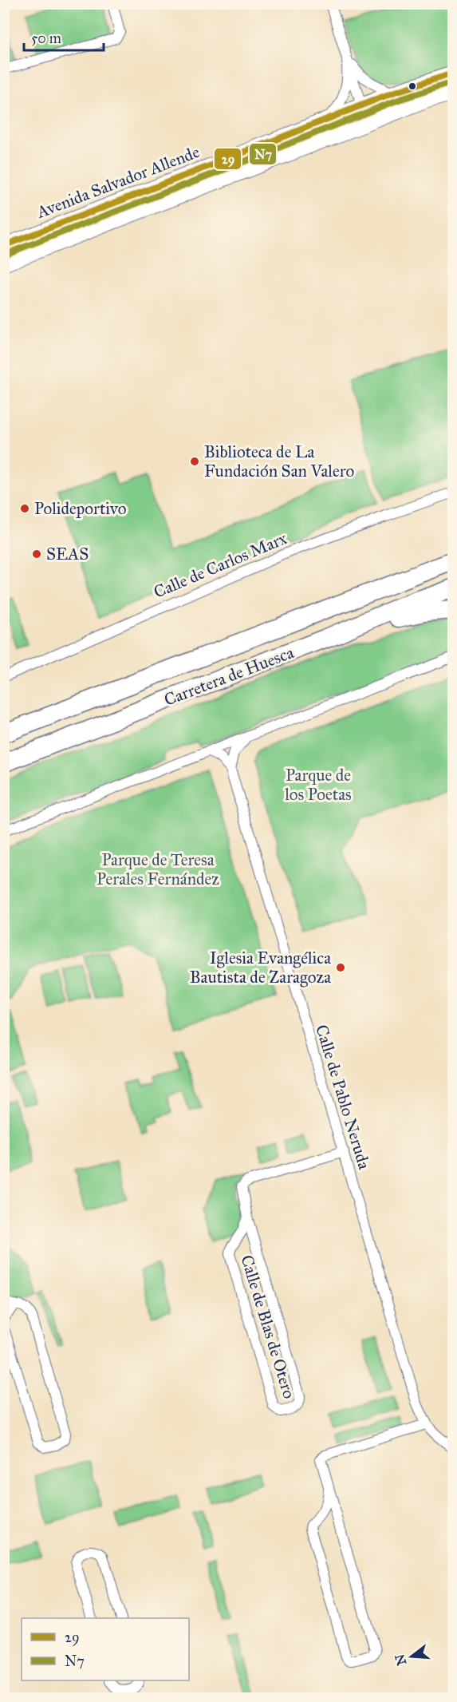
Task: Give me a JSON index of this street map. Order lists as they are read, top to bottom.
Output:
{
  "streets": {
    "highway": ["Carretera de Huesca"],
    "main road": ["Avenida Salvador Allende"],
    "street": ["Calle de Carlos Marx", "Calle de Pablo Neruda", "Calle de Blas de Otero"]
  },
  "crossings": [
    ["Calle de Pablo Neruda", "Calle de Blas de Otero"]
  ],
  "parks": ["Parque de los Poetas", "Parque de Teresa Perales Fernández"],
  "places": [
    "Biblioteca de La Fundación San Valero",
    "Polideportivo",
    "SEAS",
    "Iglesia Evangélica Bautista de Zaragoza"
  ],
  "lines": ["transit line 29", "transit line N7"],
  "legend": ["29", "N7"],
  "scale_bar": "50 m",
  "north": "left"
}
